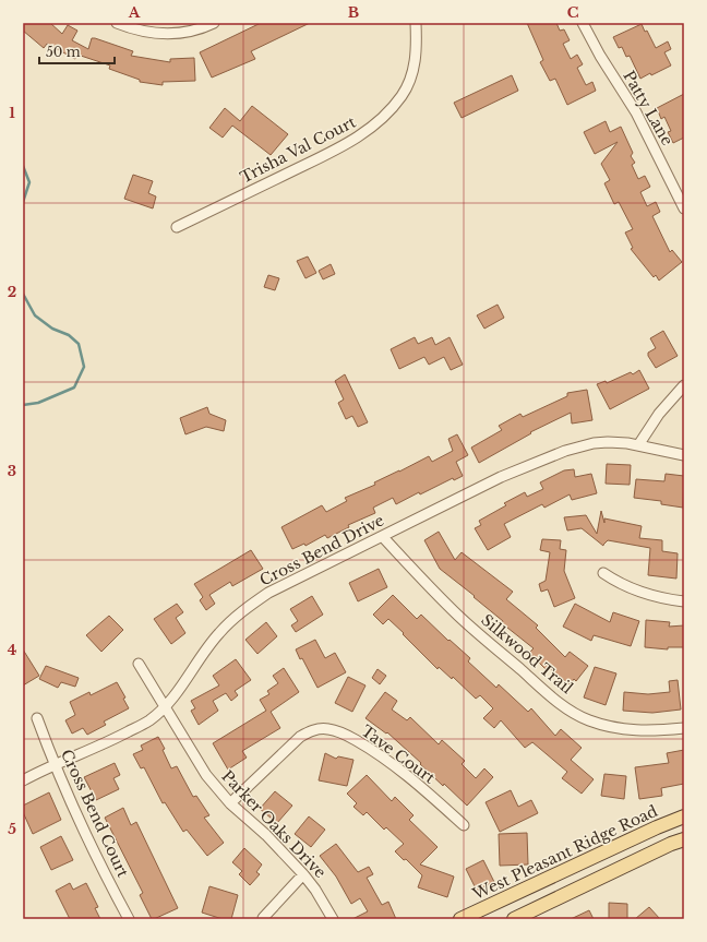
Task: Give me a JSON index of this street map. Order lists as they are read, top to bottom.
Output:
{
  "streets": {
    "main road": ["West Pleasant Ridge Road"],
    "street": [
      "Patty Lane",
      "Trisha Val Court",
      "Cross Bend Drive",
      "Silkwood Trail",
      "Tave Court",
      "Cross Bend Court",
      "Parker Oaks Drive"
    ]
  },
  "crossings": [
    ["Cross Bend Drive", "Silkwood Trail"],
    ["Cross Bend Drive", "Cross Bend Court"],
    ["Cross Bend Drive", "Parker Oaks Drive"],
    ["Tave Court", "Parker Oaks Drive"]
  ],
  "scale_bar": "50 m",
  "grid": {
    "columns": ["A", "B", "C"],
    "rows": [
      "1",
      "2",
      "3",
      "4",
      "5"
    ]
  }
}
